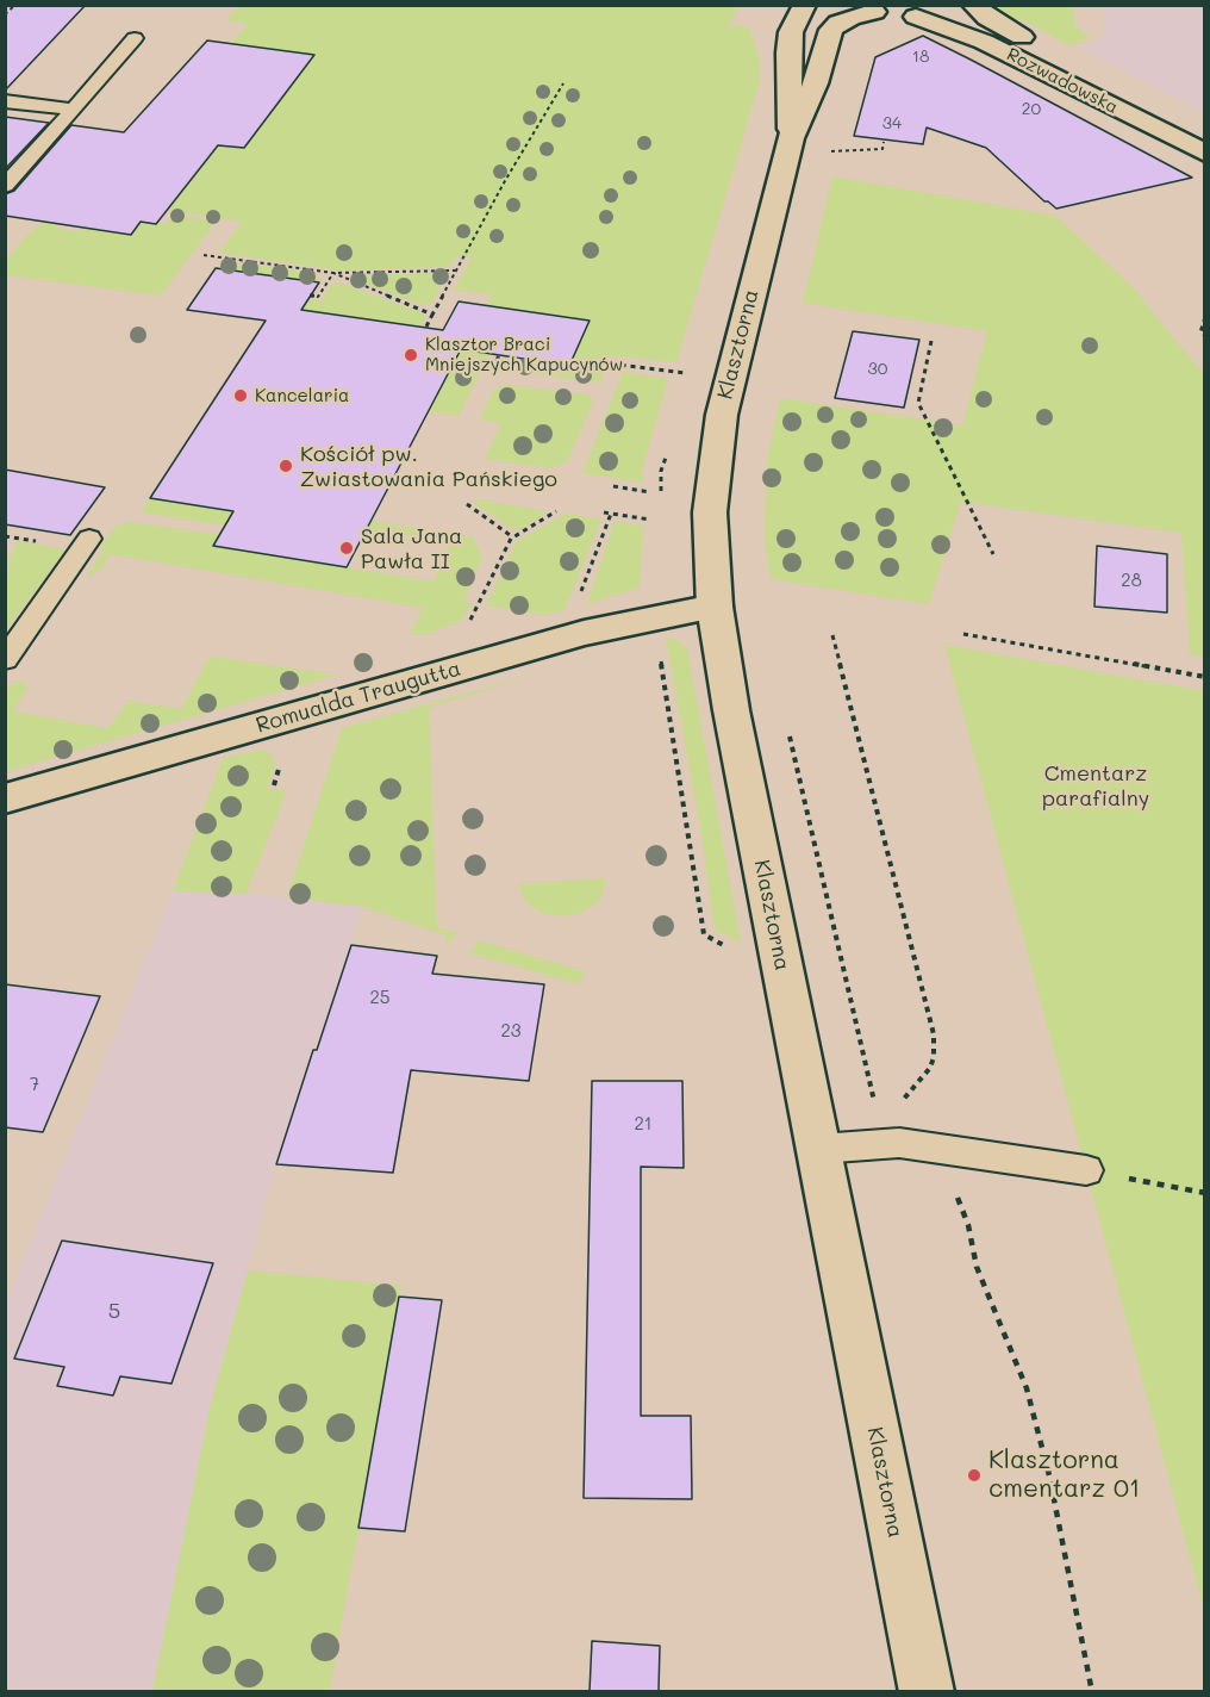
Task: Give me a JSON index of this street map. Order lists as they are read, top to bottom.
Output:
{
  "streets": {
    "street": ["Rozwadowska", "Klasztorna", "Romualda Traugutta"]
  },
  "crossings": [
    ["Klasztorna", "Romualda Traugutta"]
  ],
  "parks": ["Cmentarz parafialny"],
  "places": [
    "Klasztor Braci Mniejszych Kapucynów",
    "Kancelaria",
    "Kościół pw. Zwiastowania Pańskiego",
    "Sala Jana Pawła II",
    "Klasztorna cmentarz 01"
  ],
  "house_numbers": [
    "18",
    "20",
    "34",
    "30",
    "28",
    "25",
    "23",
    "7",
    "21",
    "5"
  ]
}
